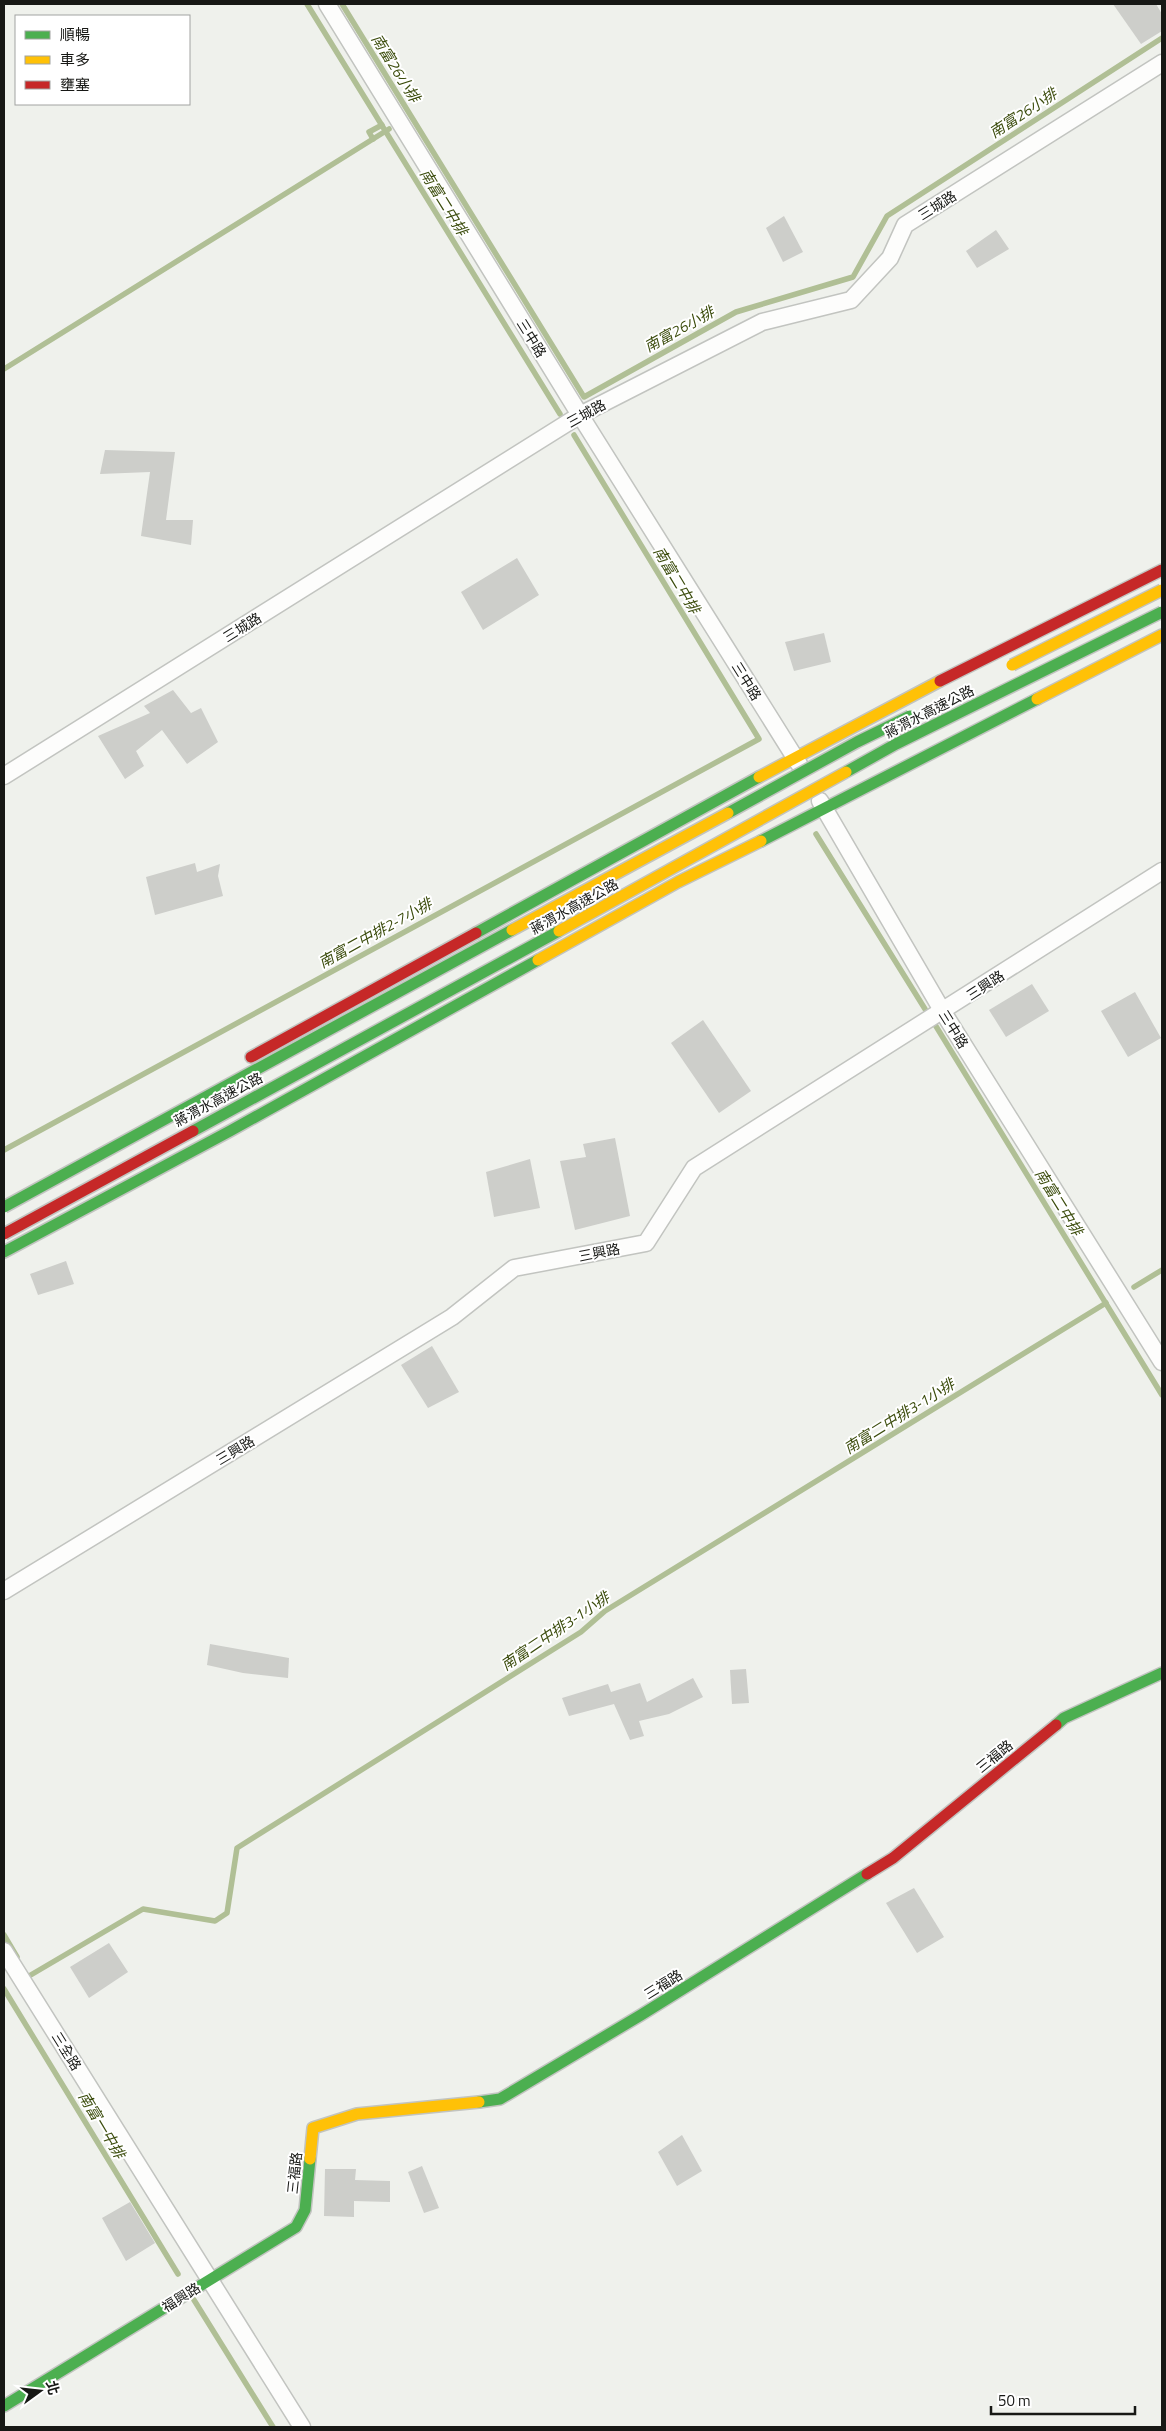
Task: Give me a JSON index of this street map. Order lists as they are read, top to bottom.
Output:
{
  "streets": {
    "main road": ["蔣渭水高速公路", "三福路", "福興路"],
    "street": [
      "三城路",
      "三中路",
      "三興路",
      "三全路"
    ]
  },
  "crossings": [
    ["三城路", "三中路"],
    ["三中路", "三興路"],
    ["三福路", "三全路"],
    ["三福路", "福興路"],
    ["三全路", "福興路"]
  ],
  "water": [
    "南富26小排",
    "南富二中排",
    "南富二中排2-7小排",
    "南富二中排3-1小排",
    "南富一中排"
  ],
  "legend": ["順暢", "車多", "壅塞"],
  "scale_bar": "50 m",
  "north": "right"
}
